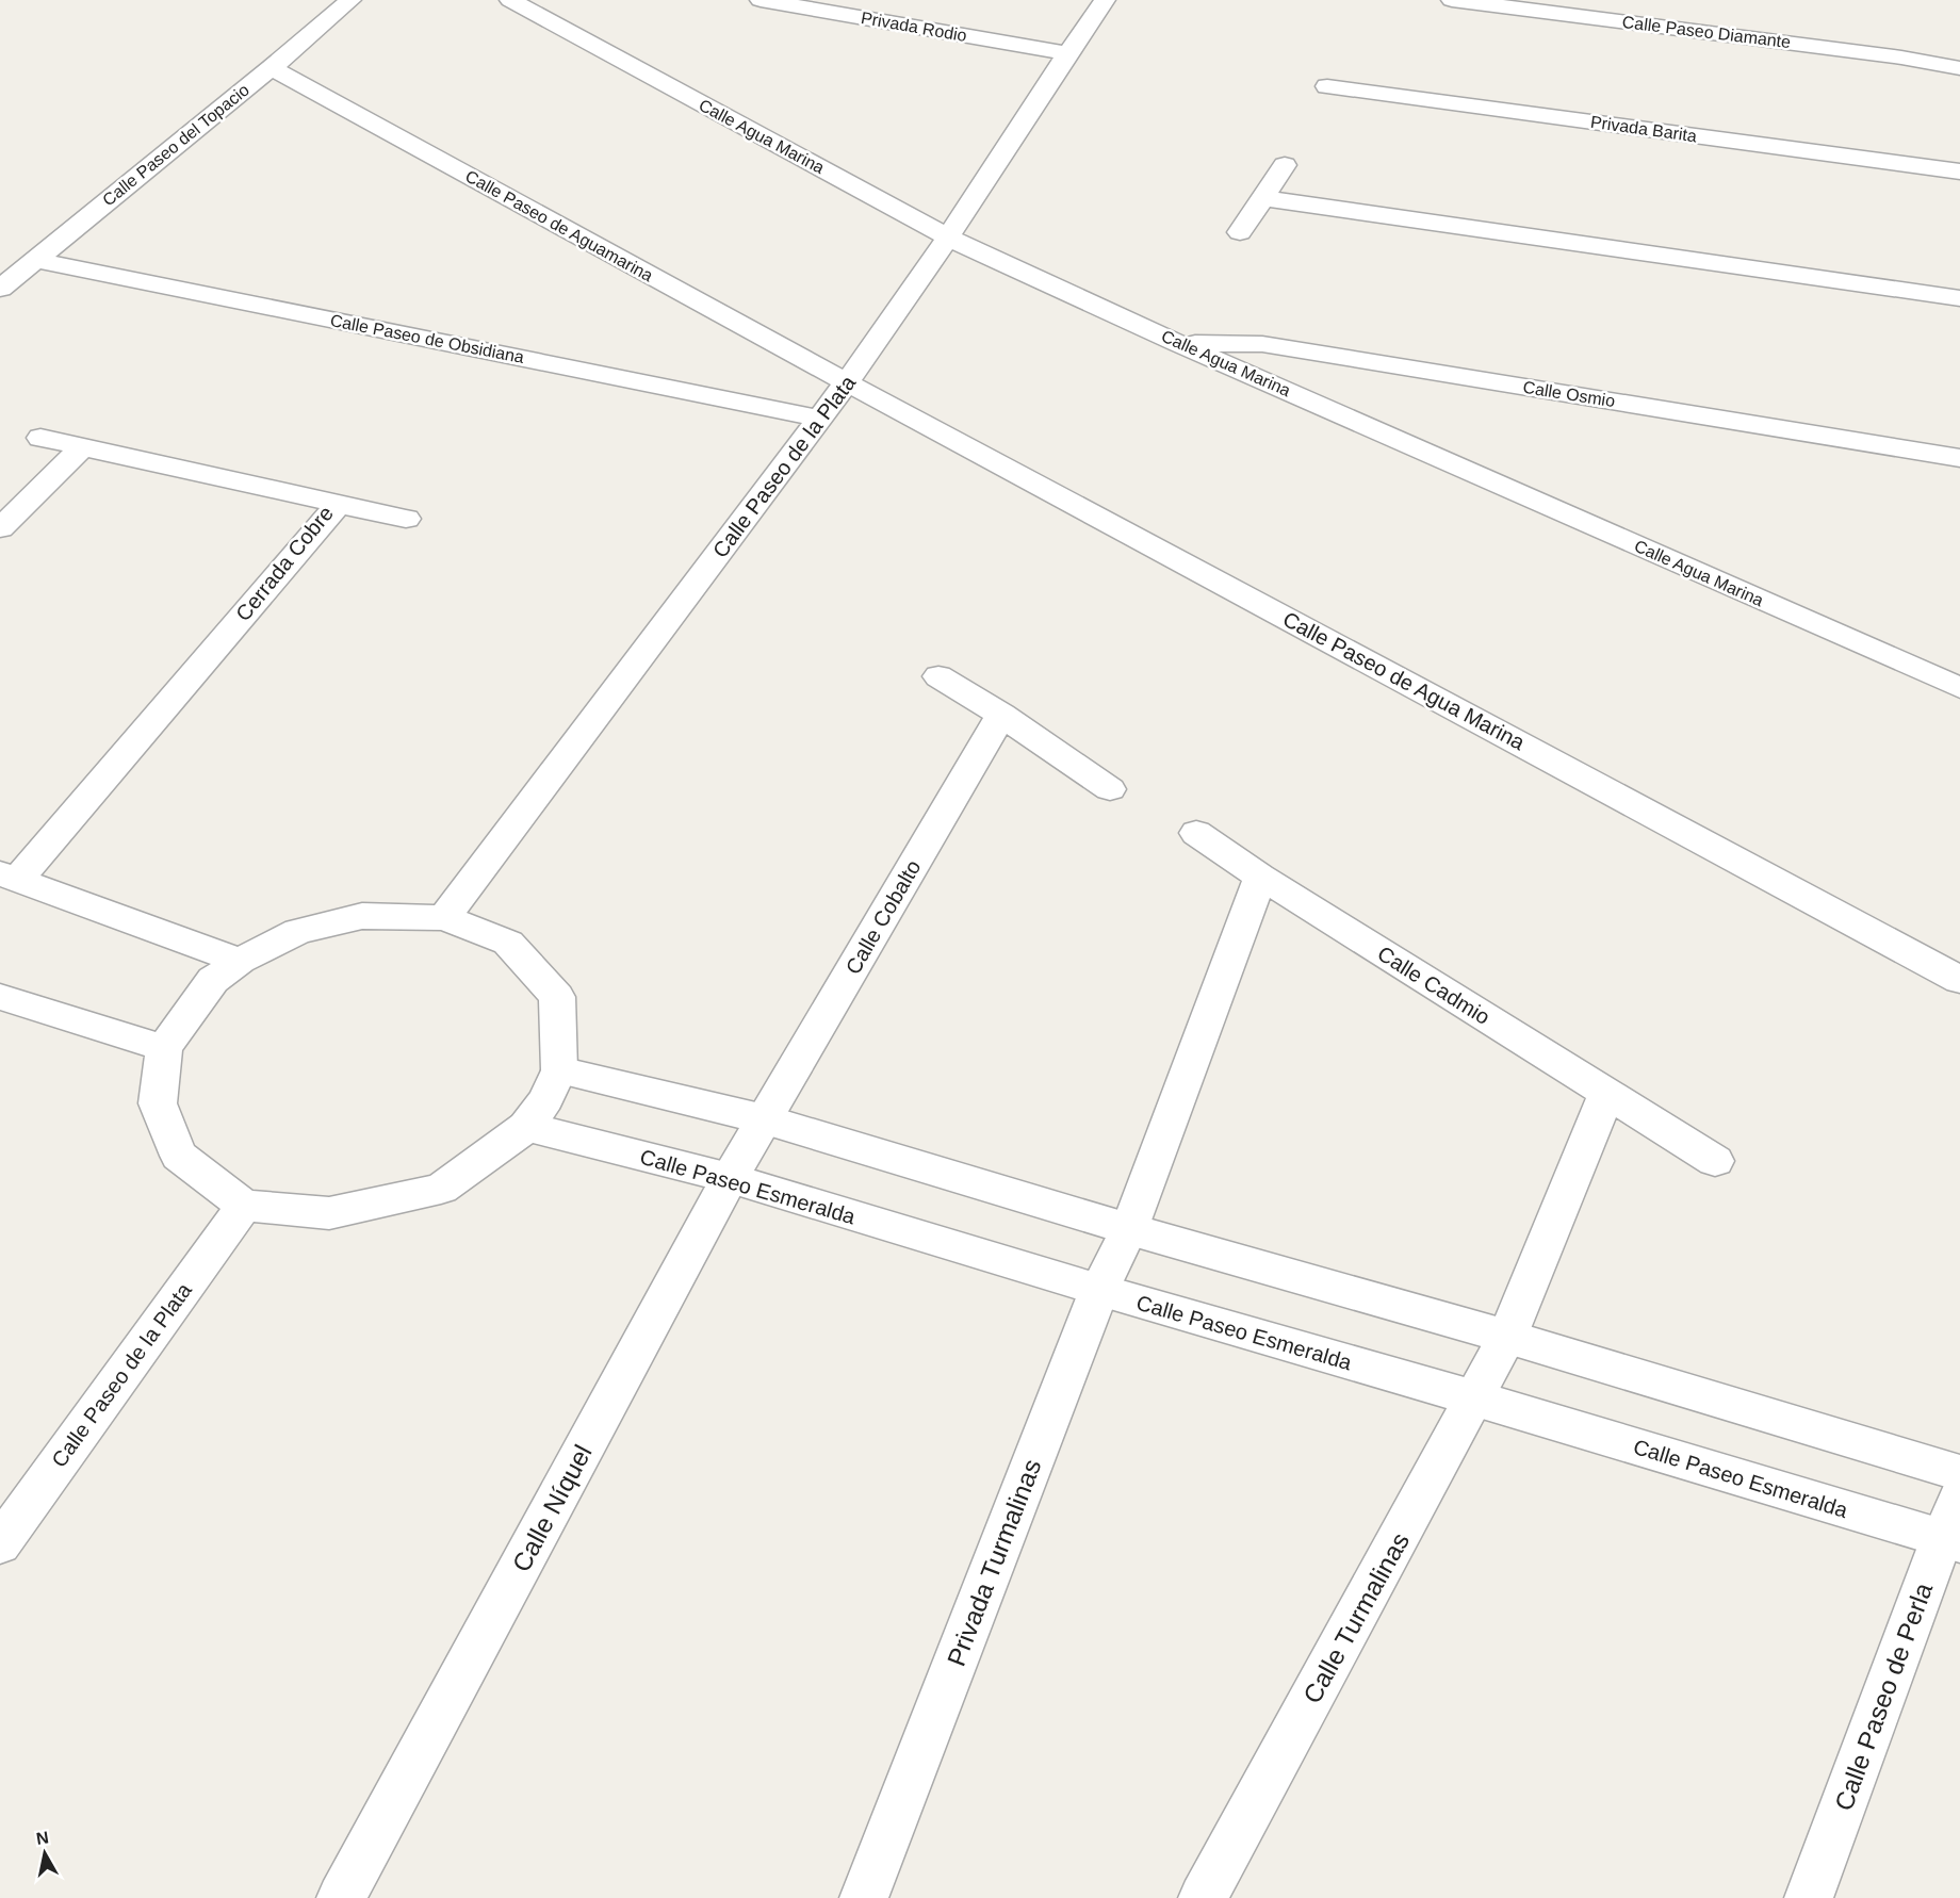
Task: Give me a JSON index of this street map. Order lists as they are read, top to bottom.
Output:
{
  "streets": {
    "street": [
      "Privada Rodio",
      "Calle Paseo Diamante",
      "Privada Barita",
      "Calle Agua Marina",
      "Calle Paseo del Topacio",
      "Calle Paseo de Aguamarina",
      "Calle Paseo de Obsidiana",
      "Calle Osmio",
      "Calle Paseo de la Plata",
      "Cerrada Cobre",
      "Calle Paseo de Agua Marina",
      "Calle Cobalto",
      "Calle Cadmio",
      "Calle Paseo Esmeralda",
      "Calle Níquel",
      "Privada Turmalinas",
      "Calle Turmalinas",
      "Calle Paseo de Perla"
    ]
  },
  "crossings": [
    ["Privada Rodio", "Calle Paseo de la Plata"],
    ["Calle Agua Marina", "Calle Osmio"],
    ["Calle Agua Marina", "Calle Paseo de la Plata"],
    ["Calle Paseo del Topacio", "Calle Paseo de Aguamarina"],
    ["Calle Paseo del Topacio", "Calle Paseo de Obsidiana"],
    ["Calle Paseo de Aguamarina", "Calle Paseo de la Plata"],
    ["Calle Paseo de Aguamarina", "Calle Paseo de Agua Marina"],
    ["Calle Paseo de Obsidiana", "Calle Paseo de la Plata"],
    ["Calle Paseo de la Plata", "Calle Paseo de Agua Marina"],
    ["Calle Cobalto", "Calle Níquel"],
    ["Calle Paseo Esmeralda", "Calle Níquel"],
    ["Calle Paseo Esmeralda", "Privada Turmalinas"],
    ["Calle Paseo Esmeralda", "Calle Turmalinas"],
    ["Calle Paseo Esmeralda", "Calle Paseo de Perla"]
  ],
  "north": "top"
}
